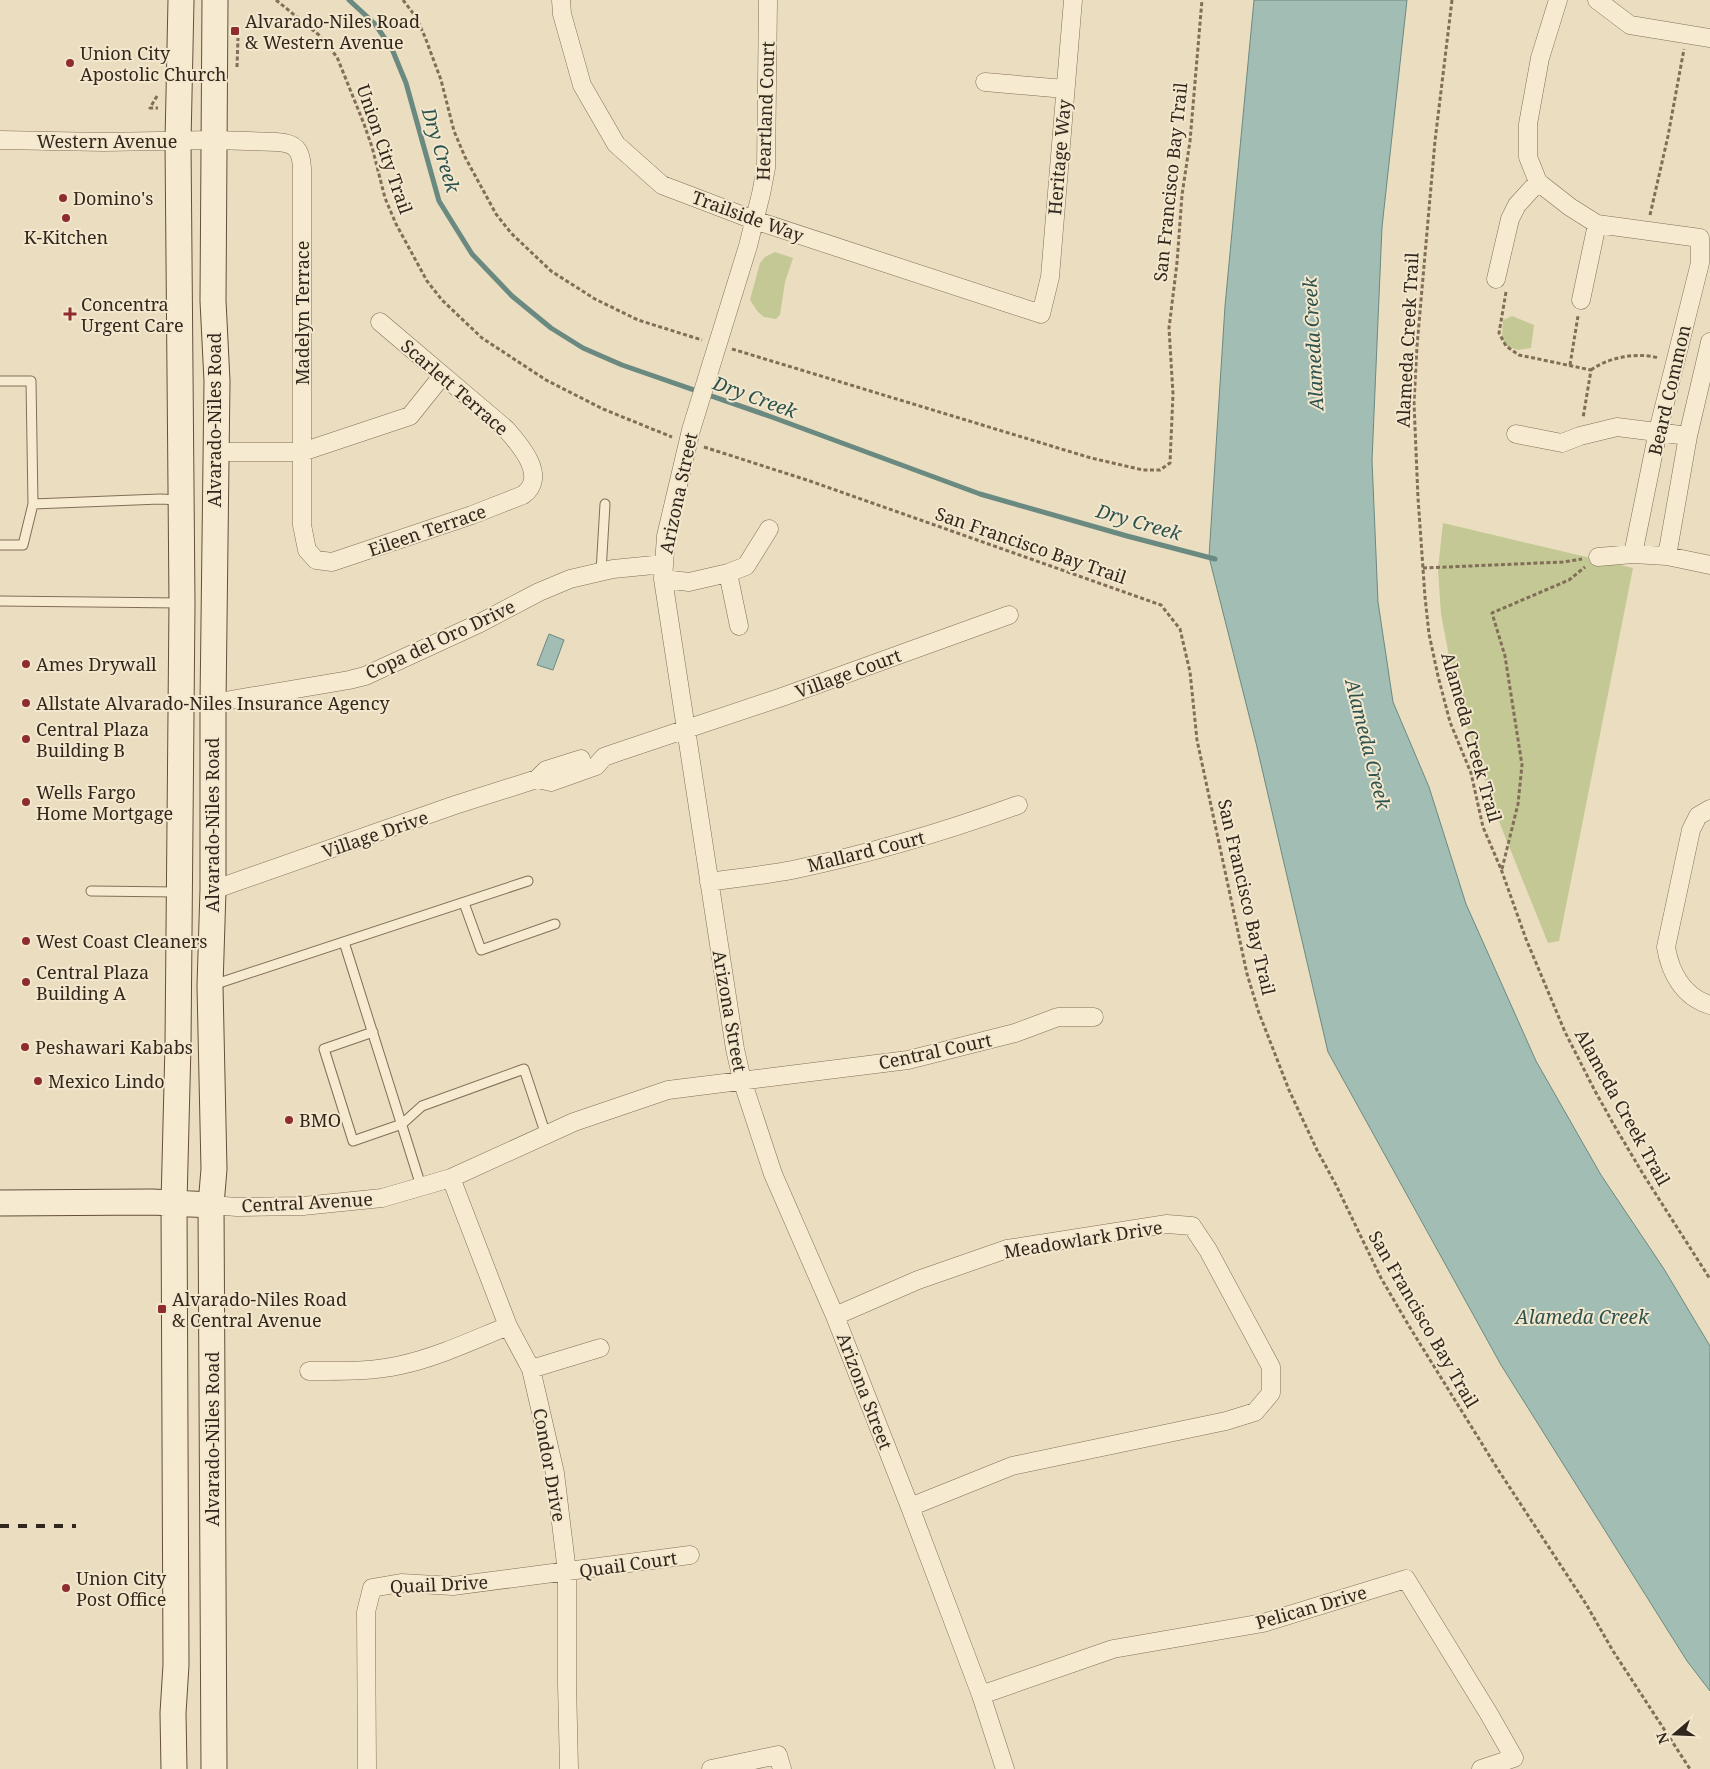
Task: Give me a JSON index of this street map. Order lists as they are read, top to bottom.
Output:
{
  "streets": {
    "main road": ["Alvarado-Niles Road", "Central Avenue"],
    "street": [
      "Heartland Court",
      "Western Avenue",
      "Heritage Way",
      "Trailside Way",
      "Madelyn Terrace",
      "Scarlett Terrace",
      "Beard Common",
      "Arizona Street",
      "Eileen Terrace",
      "Copa del Oro Drive",
      "Village Court",
      "Village Drive",
      "Mallard Court",
      "Central Court",
      "Meadowlark Drive",
      "Condor Drive",
      "Quail Court",
      "Quail Drive",
      "Pelican Drive"
    ],
    "path": ["Union City Trail", "San Francisco Bay Trail", "Alameda Creek Trail"]
  },
  "crossings": [
    ["Heartland Court", "Trailside Way"],
    ["Heartland Court", "Arizona Street"],
    ["Western Avenue", "Madelyn Terrace"],
    ["Western Avenue", "Alvarado-Niles Road"],
    ["Heritage Way", "Trailside Way"],
    ["San Francisco Bay Trail", "Arizona Street"],
    ["Trailside Way", "Arizona Street"],
    ["Madelyn Terrace", "Alvarado-Niles Road"],
    ["Madelyn Terrace", "Eileen Terrace"],
    ["Scarlett Terrace", "Eileen Terrace"],
    ["Alvarado-Niles Road", "Copa del Oro Drive"],
    ["Alvarado-Niles Road", "Village Drive"],
    ["Alvarado-Niles Road", "Central Avenue"],
    ["Arizona Street", "Copa del Oro Drive"],
    ["Arizona Street", "Village Court"],
    ["Arizona Street", "Village Drive"],
    ["Arizona Street", "Mallard Court"],
    ["Arizona Street", "Central Court"],
    ["Arizona Street", "Central Avenue"],
    ["Arizona Street", "Meadowlark Drive"],
    ["Arizona Street", "Pelican Drive"],
    ["Village Court", "Village Drive"],
    ["Central Court", "Central Avenue"],
    ["Central Avenue", "Condor Drive"],
    ["Condor Drive", "Quail Court"],
    ["Condor Drive", "Quail Drive"],
    ["Quail Court", "Quail Drive"]
  ],
  "water": ["Dry Creek", "Alameda Creek"],
  "places": {
    "transit": ["Alvarado-Niles Road & Western Avenue", "Alvarado-Niles Road & Central Avenue"],
    "other": [
      "Union City Apostolic Church",
      "Domino's",
      "K-Kitchen",
      "Ames Drywall",
      "Allstate Alvarado-Niles Insurance Agency",
      "Central Plaza Building B",
      "Wells Fargo Home Mortgage",
      "West Coast Cleaners",
      "Central Plaza Building A",
      "Peshawari Kababs",
      "Mexico Lindo",
      "BMO",
      "Union City Post Office"
    ],
    "health": ["Concentra Urgent Care"]
  },
  "north": "left"
}
